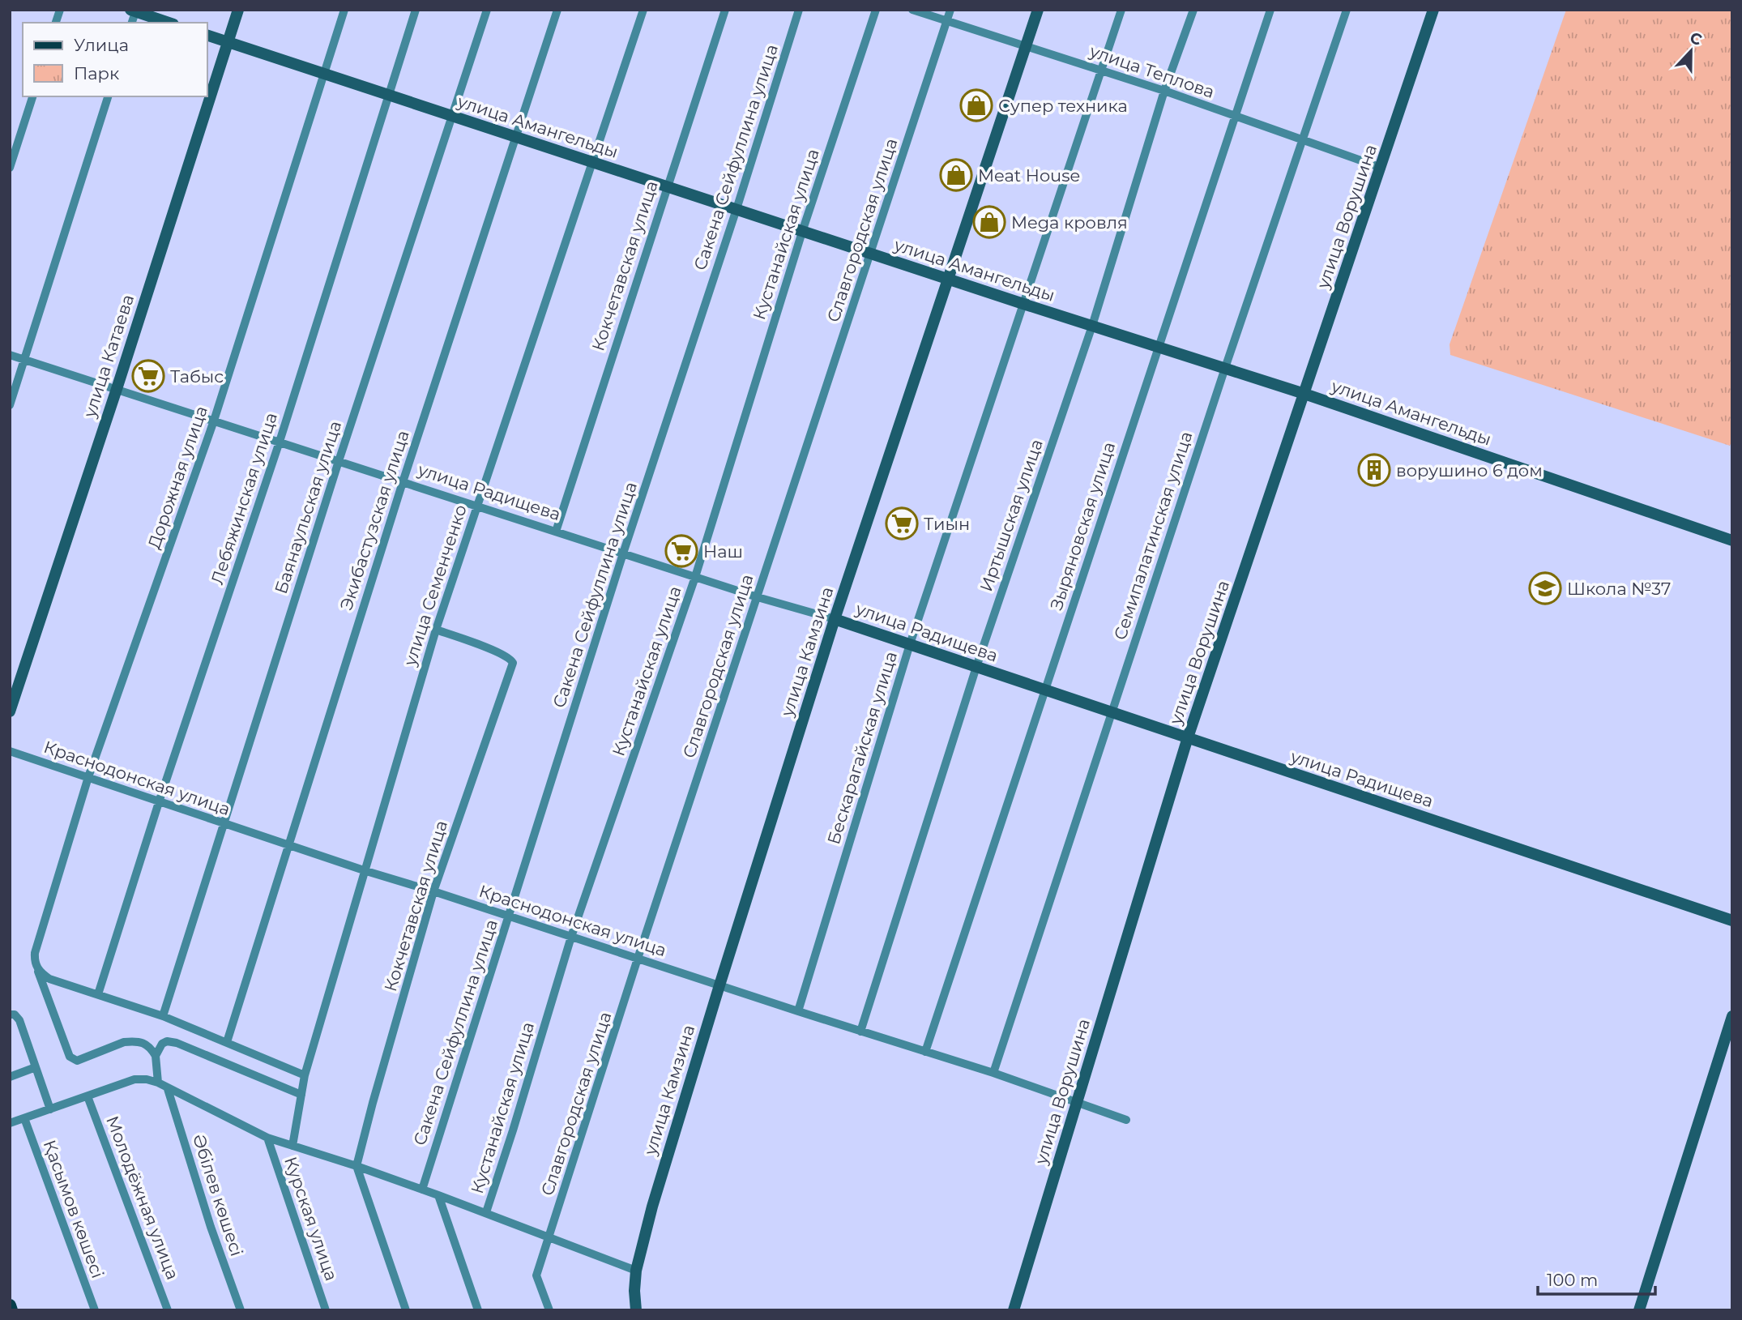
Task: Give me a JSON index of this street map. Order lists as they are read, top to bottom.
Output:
{
  "streets": {
    "street": [
      "улица Теплова",
      "улица Амангельды",
      "Сакена Сейфуллина улица",
      "улица Ворушина",
      "Славгородская улица",
      "Кустанайская улица",
      "Кокчетавская улица",
      "улица Катаева",
      "Дорожная улица",
      "улица Радищева",
      "Лебяжинская улица",
      "Баянаульская улица",
      "Иртышская улица",
      "Экибастузская улица",
      "Зыряновская улица",
      "Семипалатинская улица",
      "улица Семенченко",
      "улица Камзина",
      "Бескарагайская улица",
      "Краснодонская улица",
      "Әбілев көшесі",
      "Молодёжная улица",
      "Қасымов көшесі",
      "Курская улица"
    ]
  },
  "crossings": [
    ["улица Теплова", "улица Ворушина"],
    ["улица Теплова", "Славгородская улица"],
    ["улица Теплова", "Иртышская улица"],
    ["улица Теплова", "Зыряновская улица"],
    ["улица Теплова", "Семипалатинская улица"],
    ["улица Теплова", "улица Камзина"],
    ["улица Теплова", "Бескарагайская улица"],
    ["улица Амангельды", "Сакена Сейфуллина улица"],
    ["улица Амангельды", "улица Ворушина"],
    ["улица Амангельды", "Славгородская улица"],
    ["улица Амангельды", "Кустанайская улица"],
    ["улица Амангельды", "Кокчетавская улица"],
    ["улица Амангельды", "улица Катаева"],
    ["улица Амангельды", "Дорожная улица"],
    ["улица Амангельды", "Лебяжинская улица"],
    ["улица Амангельды", "Баянаульская улица"],
    ["улица Амангельды", "Иртышская улица"],
    ["улица Амангельды", "Экибастузская улица"],
    ["улица Амангельды", "Зыряновская улица"],
    ["улица Амангельды", "Семипалатинская улица"],
    ["улица Амангельды", "улица Семенченко"],
    ["улица Амангельды", "улица Камзина"],
    ["улица Амангельды", "Бескарагайская улица"],
    ["Сакена Сейфуллина улица", "улица Радищева"],
    ["Сакена Сейфуллина улица", "Краснодонская улица"],
    ["улица Ворушина", "улица Радищева"],
    ["улица Ворушина", "Краснодонская улица"],
    ["Славгородская улица", "улица Радищева"],
    ["Славгородская улица", "Краснодонская улица"],
    ["Кустанайская улица", "улица Радищева"],
    ["Кустанайская улица", "Краснодонская улица"],
    ["Кокчетавская улица", "улица Радищева"],
    ["Кокчетавская улица", "улица Семенченко"],
    ["Кокчетавская улица", "Краснодонская улица"],
    ["улица Катаева", "улица Радищева"],
    ["Дорожная улица", "улица Радищева"],
    ["Дорожная улица", "Краснодонская улица"],
    ["улица Радищева", "Лебяжинская улица"],
    ["улица Радищева", "Баянаульская улица"],
    ["улица Радищева", "Иртышская улица"],
    ["улица Радищева", "Экибастузская улица"],
    ["улица Радищева", "Зыряновская улица"],
    ["улица Радищева", "Семипалатинская улица"],
    ["улица Радищева", "улица Семенченко"],
    ["улица Радищева", "улица Камзина"],
    ["улица Радищева", "Бескарагайская улица"],
    ["Лебяжинская улица", "Краснодонская улица"],
    ["Баянаульская улица", "Краснодонская улица"],
    ["Иртышская улица", "Краснодонская улица"],
    ["Экибастузская улица", "Краснодонская улица"],
    ["Зыряновская улица", "Краснодонская улица"],
    ["Семипалатинская улица", "Краснодонская улица"],
    ["улица Семенченко", "Краснодонская улица"],
    ["улица Камзина", "Краснодонская улица"],
    ["Бескарагайская улица", "Краснодонская улица"]
  ],
  "places": {
    "shop": ["Супер техника", "Meat House", "Mega кровля"],
    "supermarket": ["Табыс", "Тиын", "Наш"],
    "building": ["ворушино 6 дом"],
    "school or university": ["Школа №37"]
  },
  "legend": ["Улица", "Парк"],
  "scale_bar": "100 m",
  "north": "top"
}
